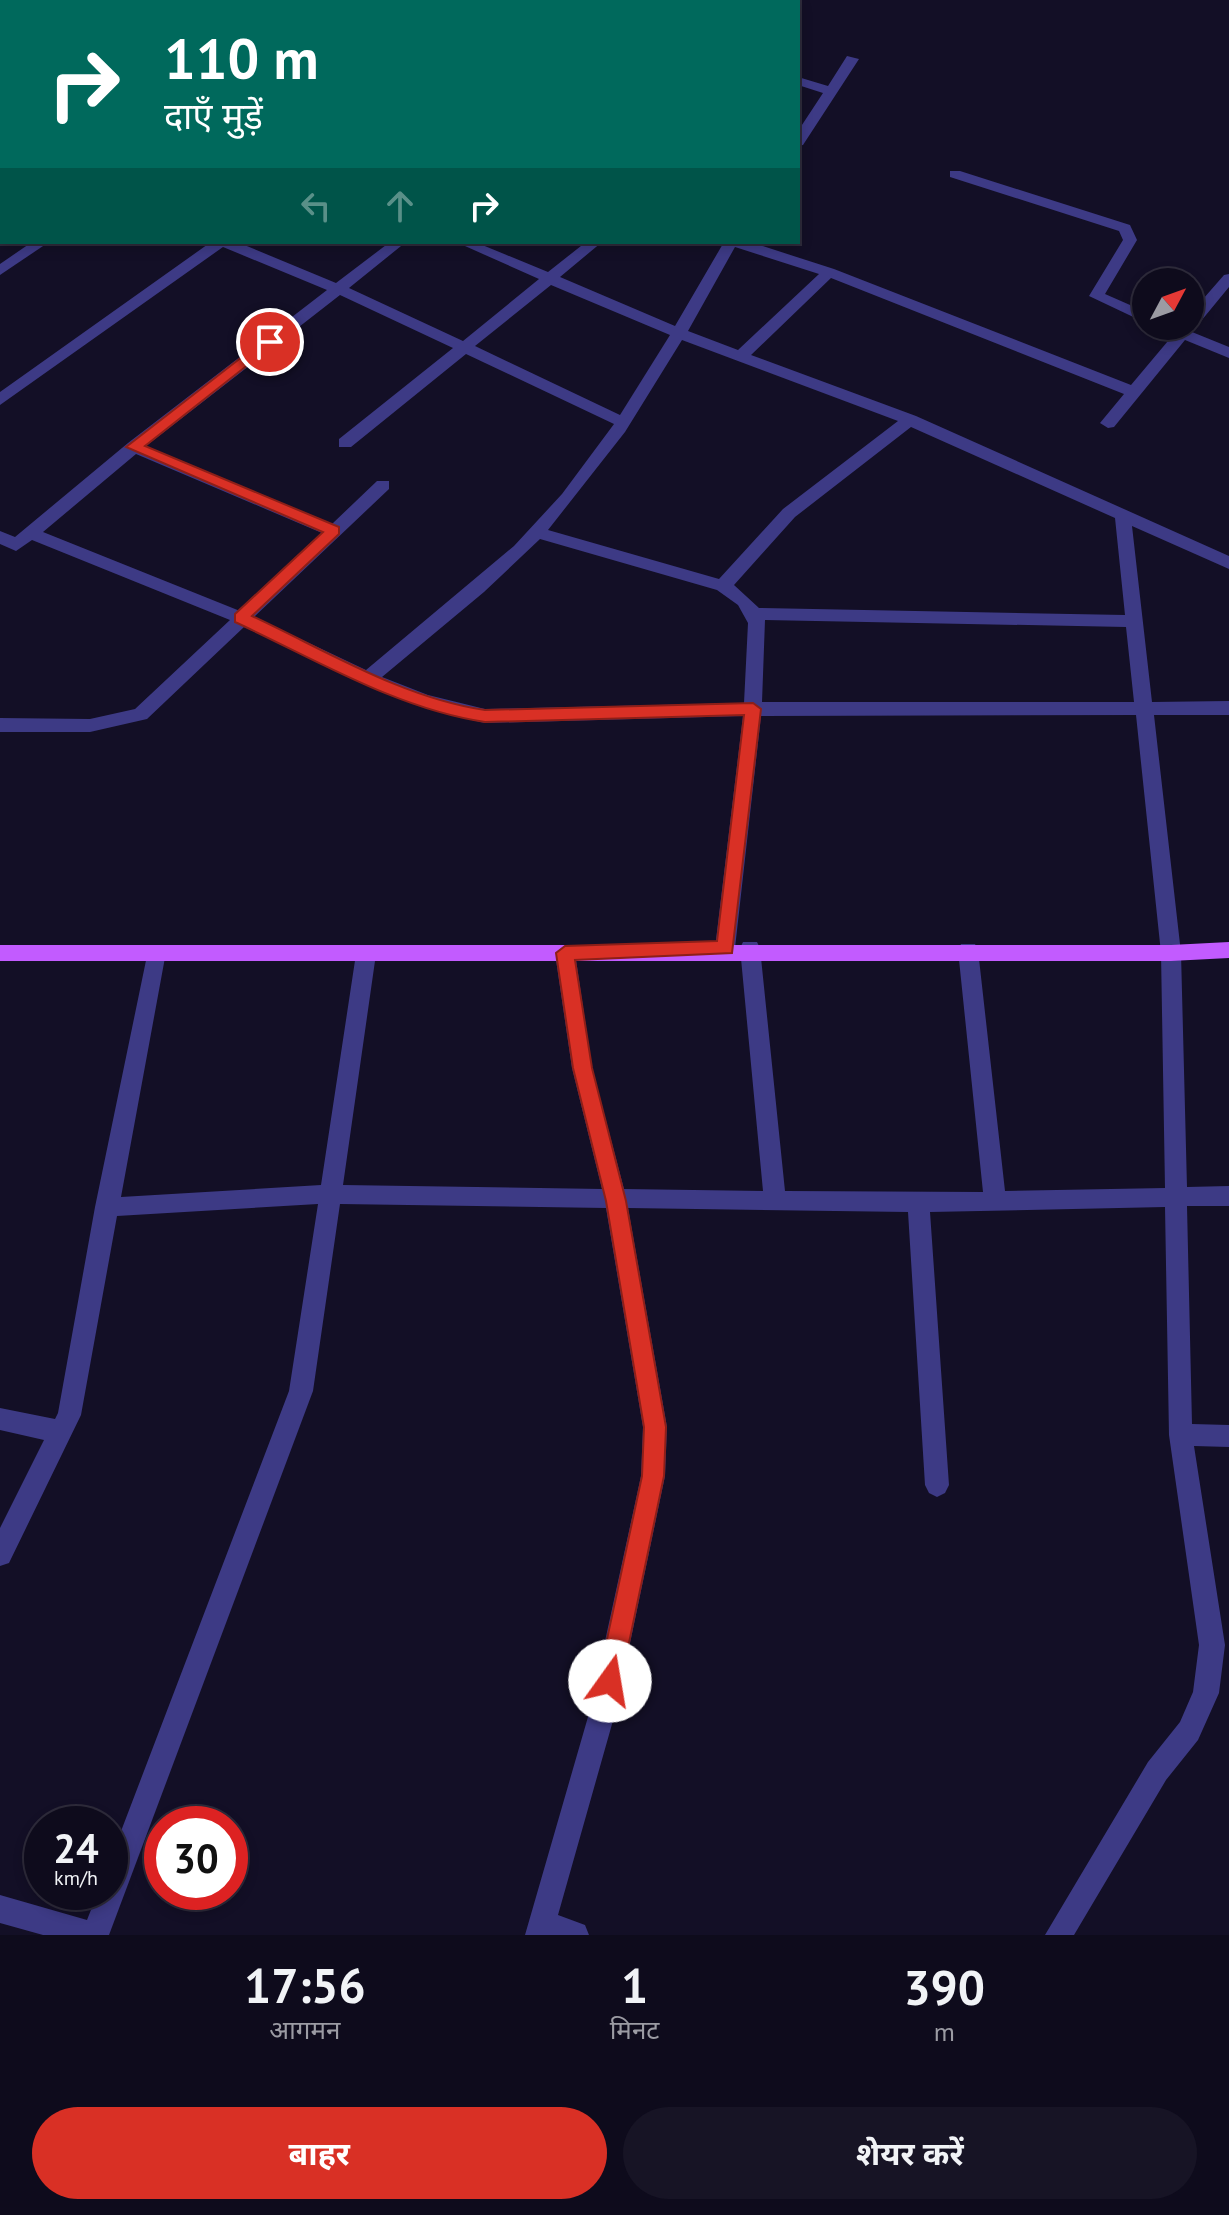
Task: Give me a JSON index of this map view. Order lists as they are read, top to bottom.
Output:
{
  "north": "top right",
  "page": {
    "turn": ["110 m", "दाएँ मुड़ें"],
    "speed": "24 km/h",
    "limit": "30",
    "eta": [
      "17:56",
      "आगमन",
      "1",
      "मिनट",
      "390",
      "m"
    ],
    "buttons": ["बाहर", "शेयर करें"]
  }
}
